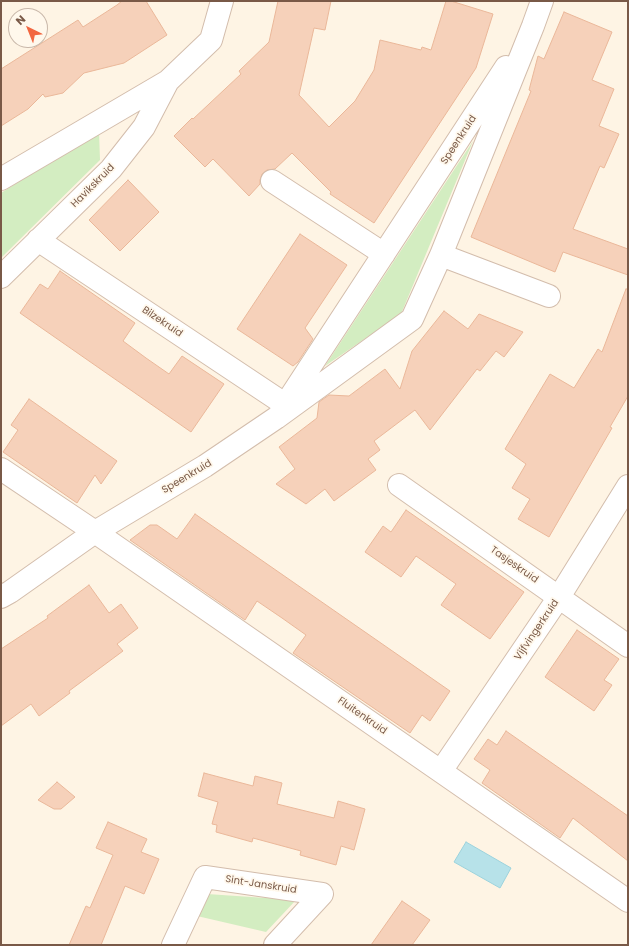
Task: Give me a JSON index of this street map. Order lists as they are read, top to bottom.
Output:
{
  "streets": {
    "street": [
      "Speenkruid",
      "Havikskruid",
      "Bilzekruid",
      "Tasjeskruid",
      "Vijfvingerkruid",
      "Fluitenkruid",
      "Sint-Janskruid"
    ]
  },
  "crossings": [
    ["Speenkruid", "Bilzekruid"],
    ["Speenkruid", "Fluitenkruid"],
    ["Havikskruid", "Bilzekruid"],
    ["Tasjeskruid", "Vijfvingerkruid"],
    ["Vijfvingerkruid", "Fluitenkruid"]
  ],
  "north": "top left"
}
